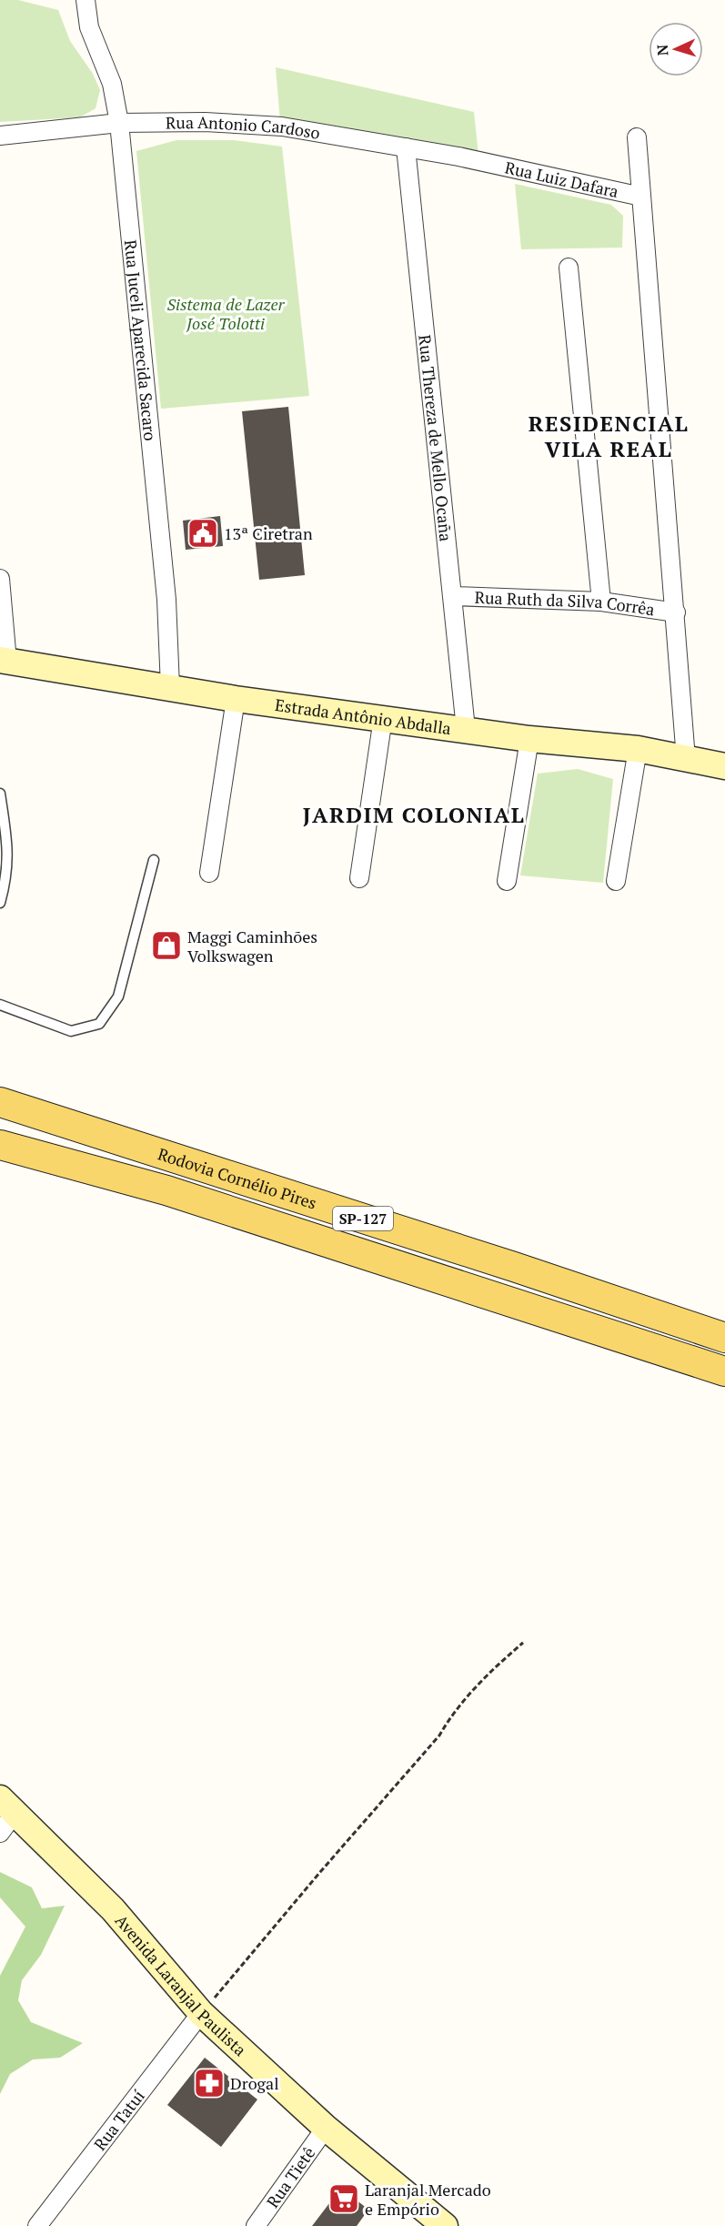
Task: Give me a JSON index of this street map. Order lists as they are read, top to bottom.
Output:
{
  "streets": {
    "main road": ["Rodovia Cornélio Pires", "SP-127"],
    "street": [
      "Rua Antonio Cardoso",
      "Rua Luiz Dafara",
      "Rua Juceli Aparecida Sacaro",
      "Rua Thereza de Mello Ocaña",
      "Rua Ruth da Silva Corrêa",
      "Estrada Antônio Abdalla",
      "Avenida Laranjal Paulista",
      "Rua Tatuí",
      "Rua Tietê"
    ]
  },
  "crossings": [
    ["Rua Antonio Cardoso", "Rua Luiz Dafara"],
    ["Rua Antonio Cardoso", "Rua Juceli Aparecida Sacaro"],
    ["Rua Antonio Cardoso", "Rua Thereza de Mello Ocaña"],
    ["Rua Juceli Aparecida Sacaro", "Estrada Antônio Abdalla"],
    ["Rua Thereza de Mello Ocaña", "Rua Ruth da Silva Corrêa"],
    ["Rua Thereza de Mello Ocaña", "Estrada Antônio Abdalla"],
    ["Avenida Laranjal Paulista", "Rua Tatuí"],
    ["Avenida Laranjal Paulista", "Rua Tietê"]
  ],
  "districts": ["RESIDENCIAL VILA REAL", "JARDIM COLONIAL"],
  "parks": ["Sistema de Lazer José Tolotti"],
  "places": {
    "public building": ["13ª Ciretran"],
    "shop": ["Maggi Caminhões Volkswagen"],
    "pharmacy": ["Drogal"],
    "supermarket": ["Laranjal Mercado e Empório"]
  },
  "north": "left"
}
